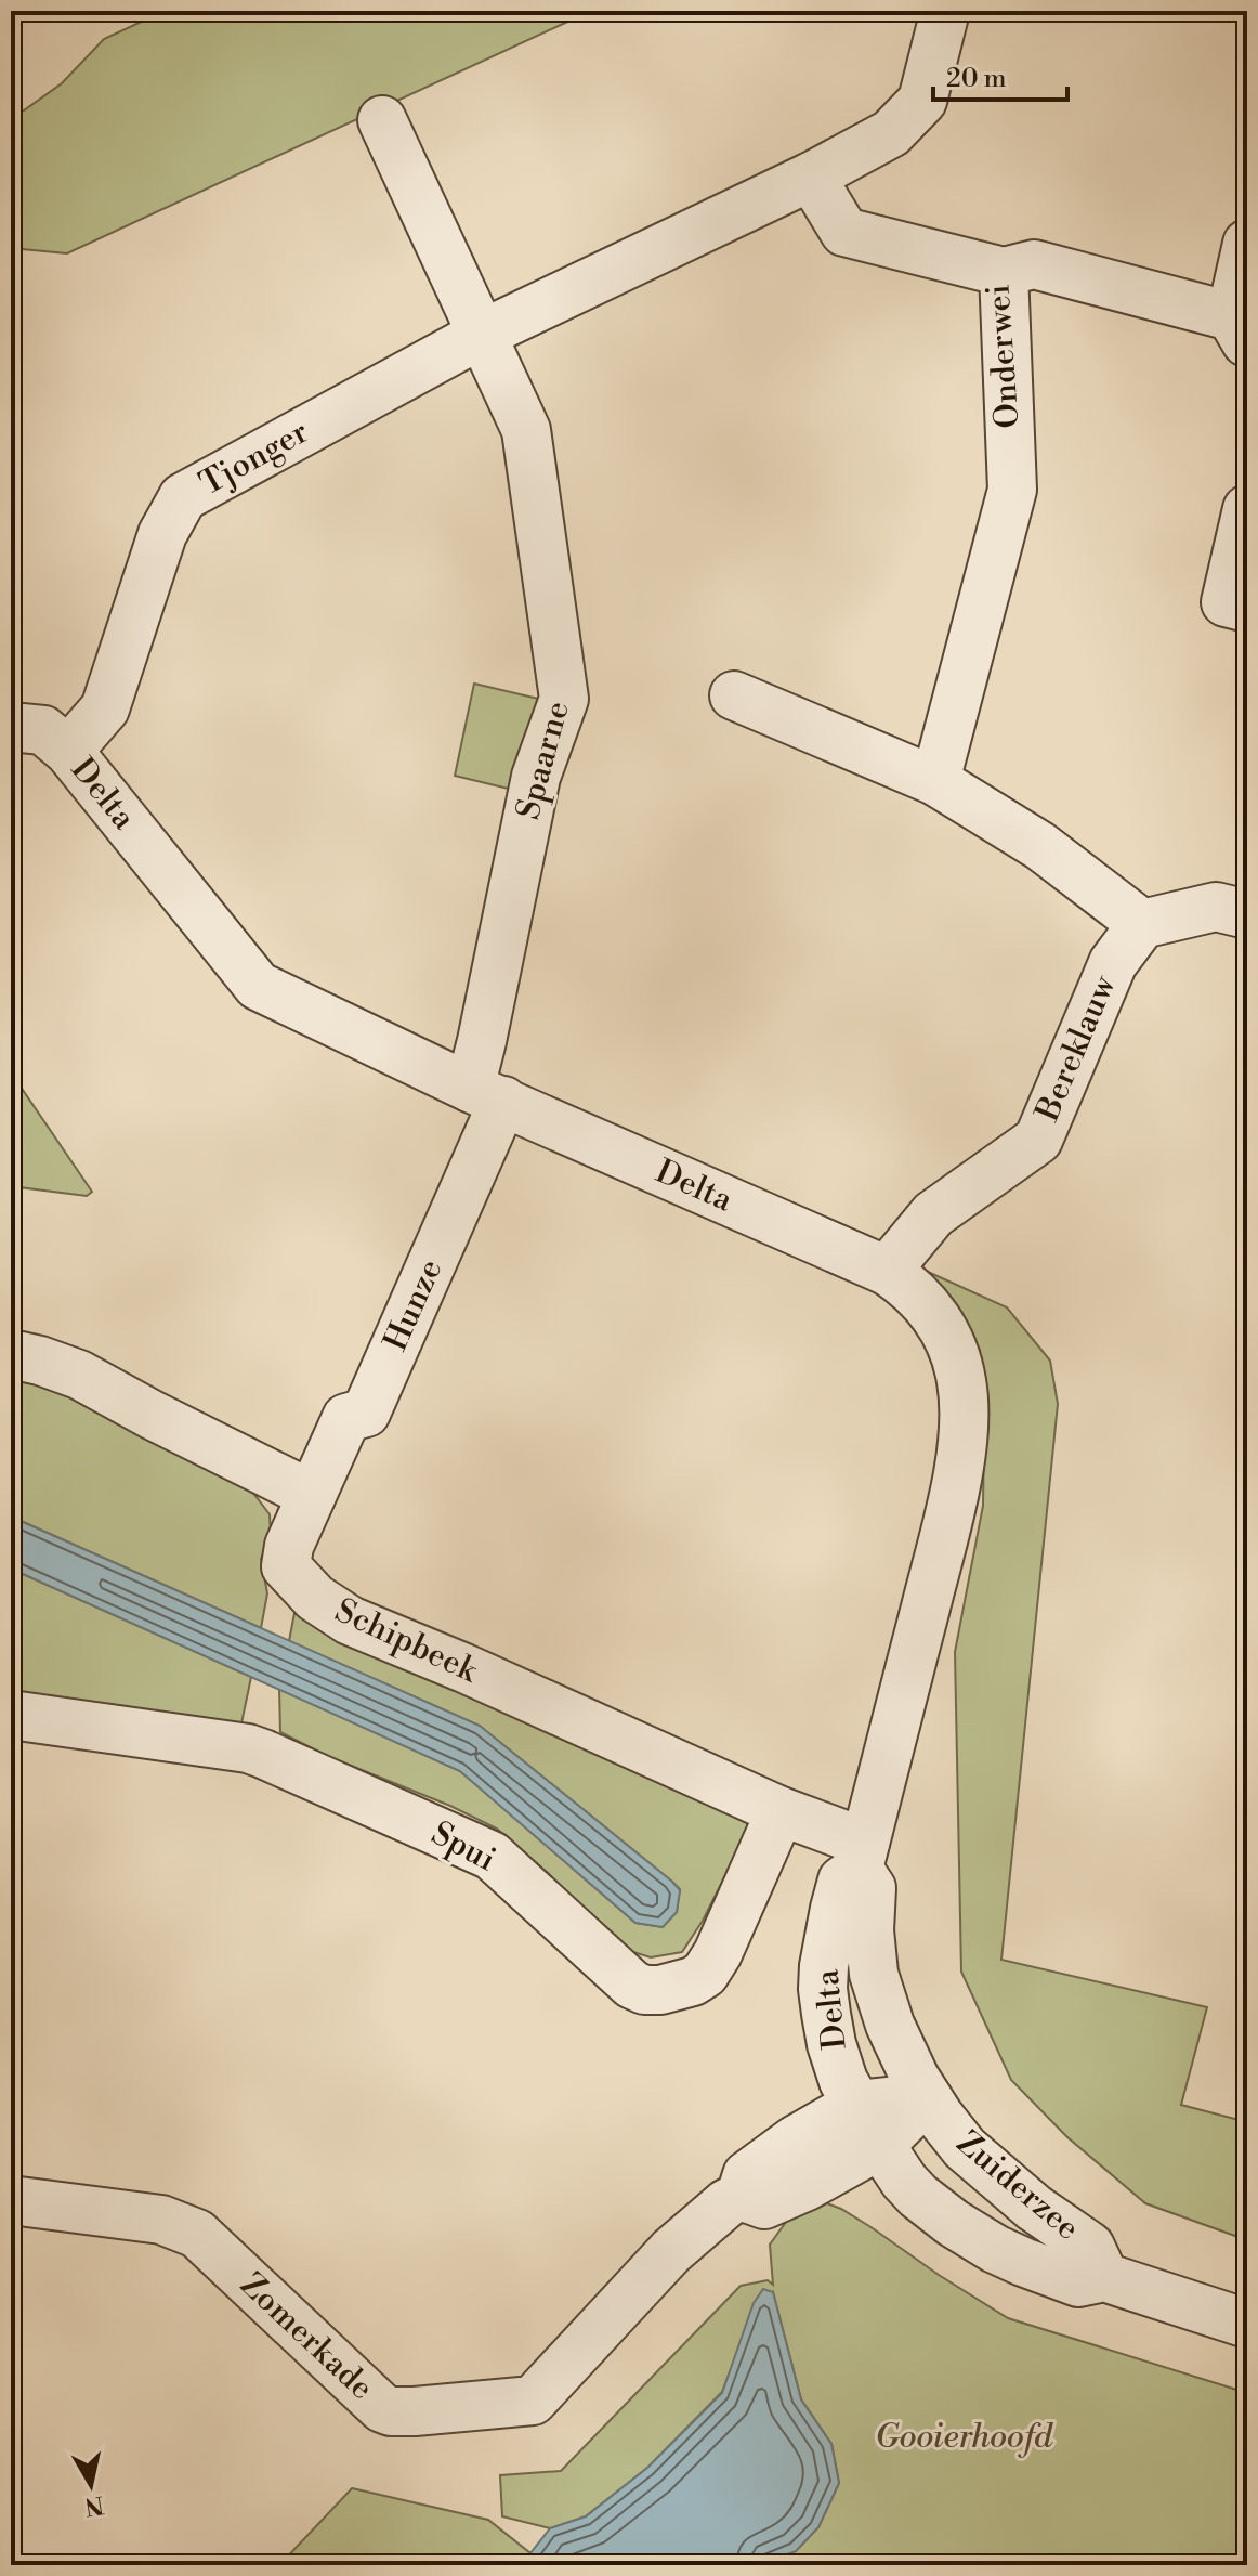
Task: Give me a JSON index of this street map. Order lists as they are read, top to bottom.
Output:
{
  "streets": {
    "street": [
      "Onderwei",
      "Tjonger",
      "Spaarne",
      "Delta",
      "Bereklauw",
      "Hunze",
      "Schipbeek",
      "Spui",
      "Zuiderzee",
      "Zomerkade"
    ]
  },
  "crossings": [
    ["Onderwei", "Tjonger"],
    ["Tjonger", "Spaarne"],
    ["Tjonger", "Delta"],
    ["Spaarne", "Delta"],
    ["Spaarne", "Hunze"],
    ["Delta", "Bereklauw"],
    ["Delta", "Hunze"],
    ["Delta", "Schipbeek"],
    ["Delta", "Zuiderzee"],
    ["Delta", "Zomerkade"],
    ["Hunze", "Schipbeek"],
    ["Schipbeek", "Spui"],
    ["Zuiderzee", "Zomerkade"]
  ],
  "parks": ["Gooierhoofd"],
  "scale_bar": "20 m",
  "north": "bottom"
}
